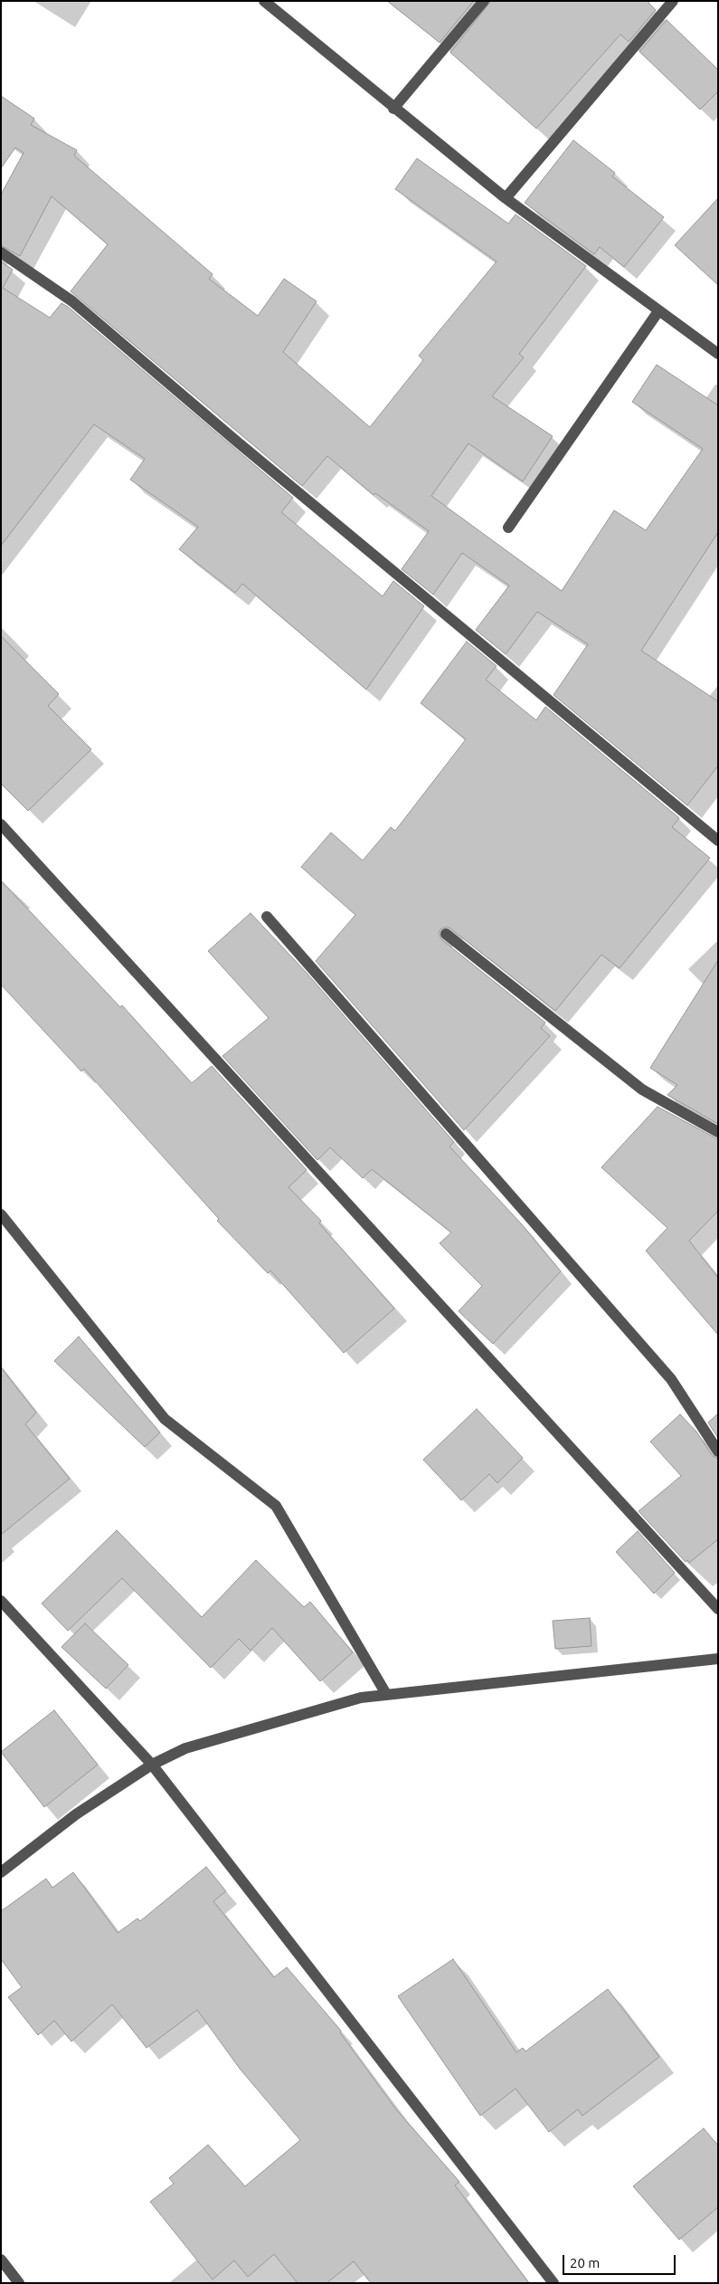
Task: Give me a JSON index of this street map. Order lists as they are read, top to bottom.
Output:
{
  "scale_bar": "20 m"
}
